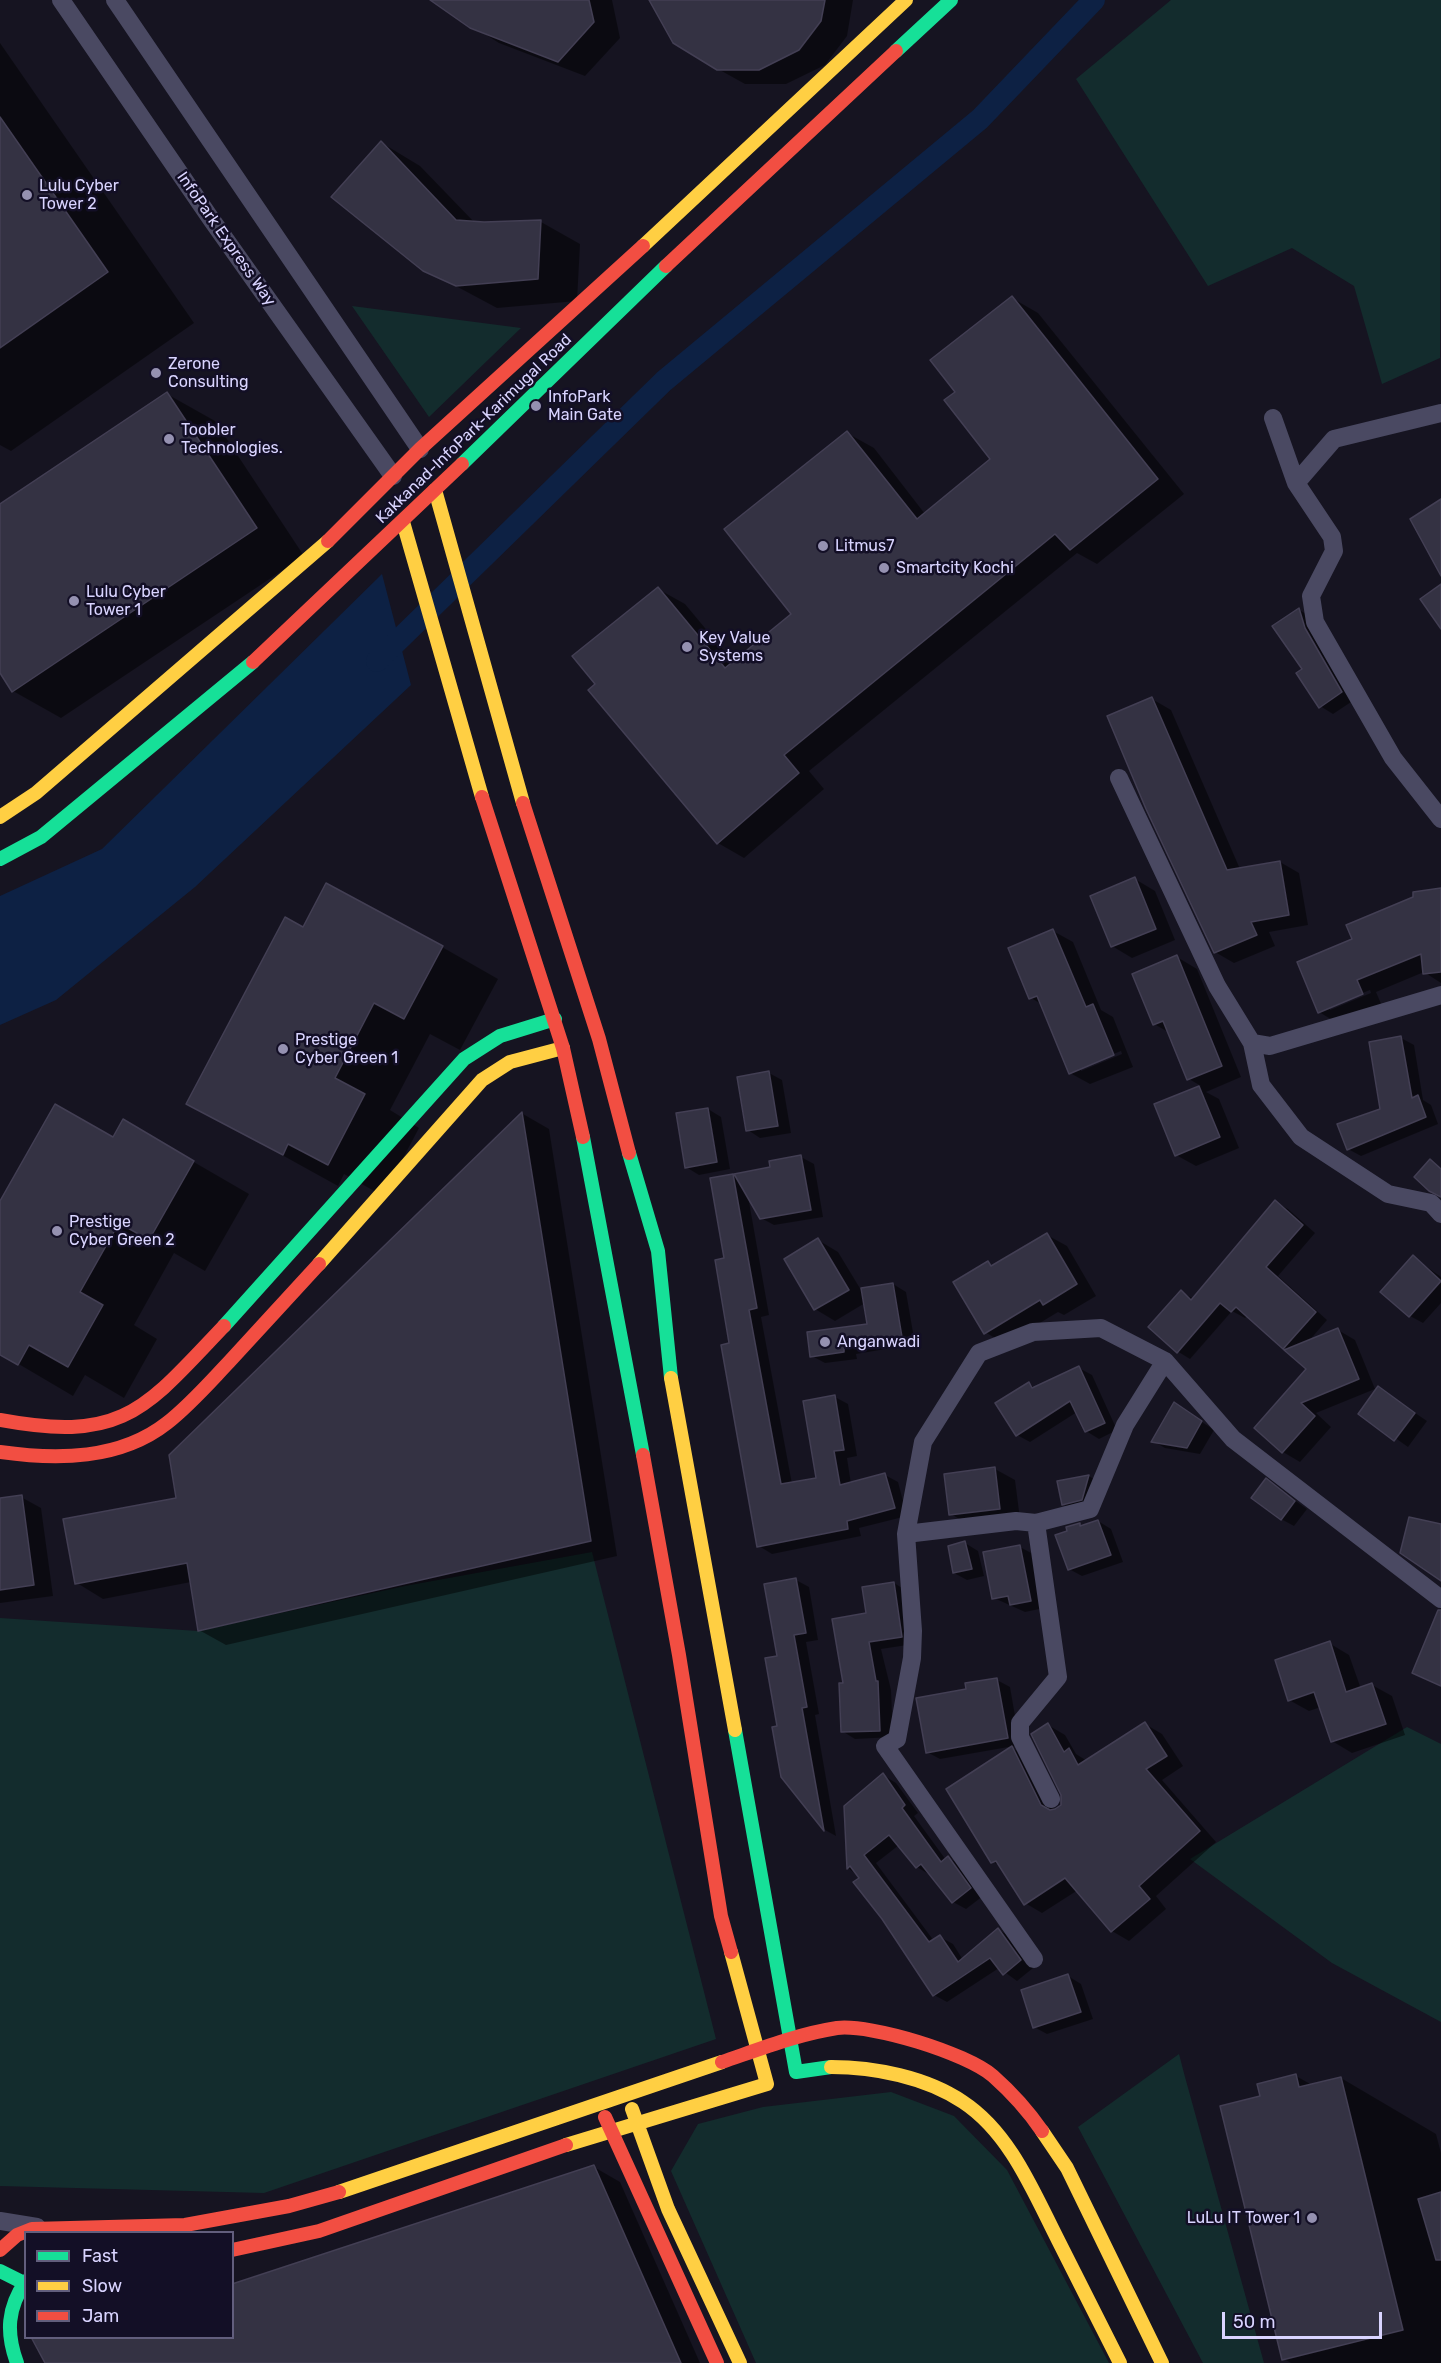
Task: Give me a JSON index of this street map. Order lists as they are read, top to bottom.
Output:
{
  "streets": {
    "street": ["InfoPark Express Way", "Kakkanad-InfoPark-Karimugal Road"]
  },
  "crossings": [
    ["InfoPark Express Way", "Kakkanad-InfoPark-Karimugal Road"]
  ],
  "places": [
    "Lulu Cyber Tower 2",
    "Zerone Consulting",
    "InfoPark Main Gate",
    "Toobler Technologies.",
    "Litmus7",
    "Smartcity Kochi",
    "Lulu Cyber Tower 1",
    "Key Value Systems",
    "Prestige Cyber Green 1",
    "Prestige Cyber Green 2",
    "Anganwadi",
    "LuLu IT Tower 1"
  ],
  "legend": ["Fast", "Slow", "Jam"],
  "scale_bar": "50 m"
}
